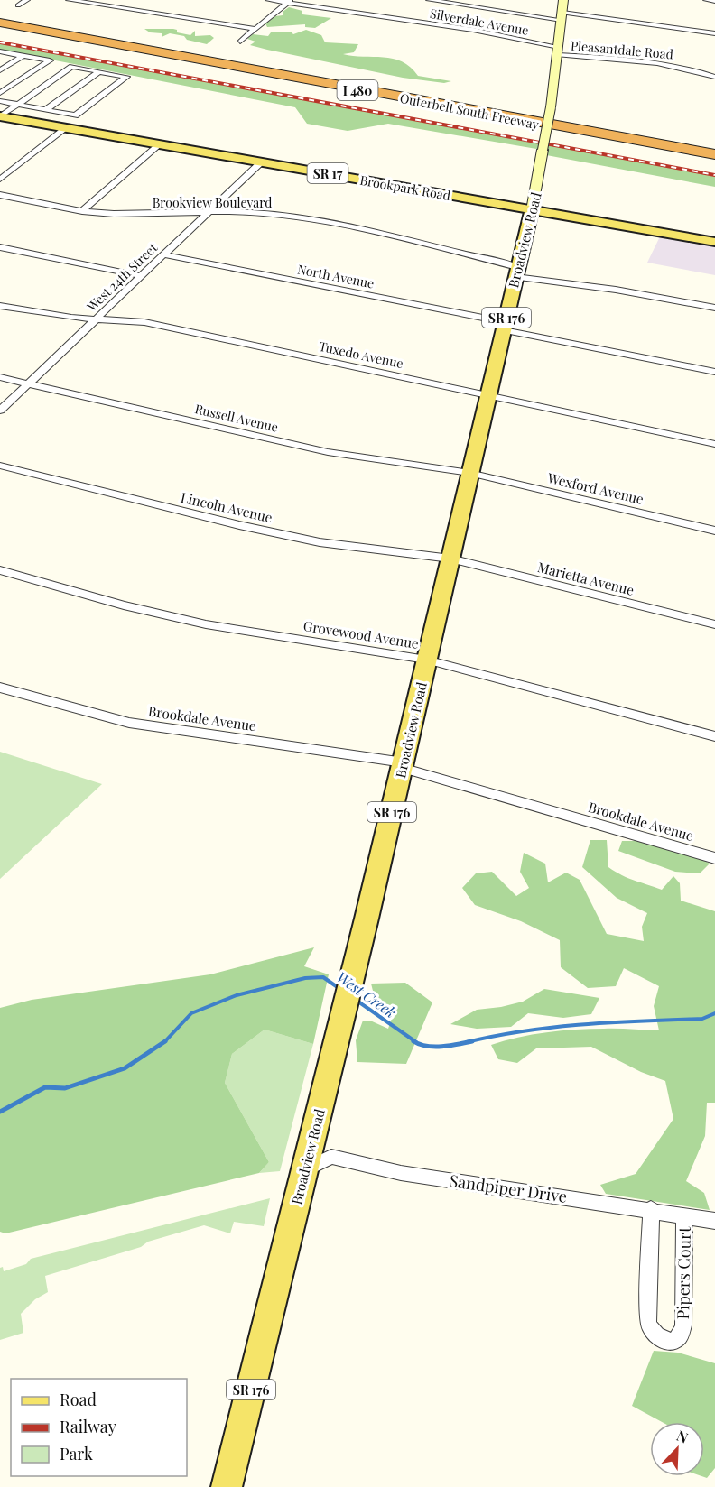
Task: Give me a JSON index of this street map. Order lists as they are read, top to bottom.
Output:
{
  "streets": {
    "highway": ["I 480", "Outerbelt South Freeway"],
    "main road": [
      "SR 17",
      "Brookpark Road",
      "Broadview Road",
      "SR 176"
    ],
    "street": [
      "Silverdale Avenue",
      "Pleasantdale Road",
      "Brookview Boulevard",
      "North Avenue",
      "West 24th Street",
      "Tuxedo Avenue",
      "Russell Avenue",
      "Wexford Avenue",
      "Lincoln Avenue",
      "Marietta Avenue",
      "Grovewood Avenue",
      "Brookdale Avenue",
      "Sandpiper Drive",
      "Pipers Court"
    ]
  },
  "crossings": [
    ["Silverdale Avenue", "Pleasantdale Road"],
    ["Silverdale Avenue", "Broadview Road"],
    ["Pleasantdale Road", "Broadview Road"],
    ["Brookpark Road", "Broadview Road"],
    ["Brookpark Road", "West 24th Street"],
    ["Brookview Boulevard", "Broadview Road"],
    ["Brookview Boulevard", "West 24th Street"],
    ["Broadview Road", "North Avenue"],
    ["Broadview Road", "Tuxedo Avenue"],
    ["Broadview Road", "Russell Avenue"],
    ["Broadview Road", "Wexford Avenue"],
    ["Broadview Road", "Lincoln Avenue"],
    ["Broadview Road", "Marietta Avenue"],
    ["Broadview Road", "Grovewood Avenue"],
    ["Broadview Road", "Brookdale Avenue"],
    ["Broadview Road", "Sandpiper Drive"],
    ["North Avenue", "West 24th Street"],
    ["West 24th Street", "Tuxedo Avenue"],
    ["West 24th Street", "Russell Avenue"],
    ["Russell Avenue", "Wexford Avenue"],
    ["Lincoln Avenue", "Marietta Avenue"],
    ["Sandpiper Drive", "Pipers Court"]
  ],
  "water": ["West Creek"],
  "legend": ["Road", "Railway", "Park"],
  "north": "top right"
}
